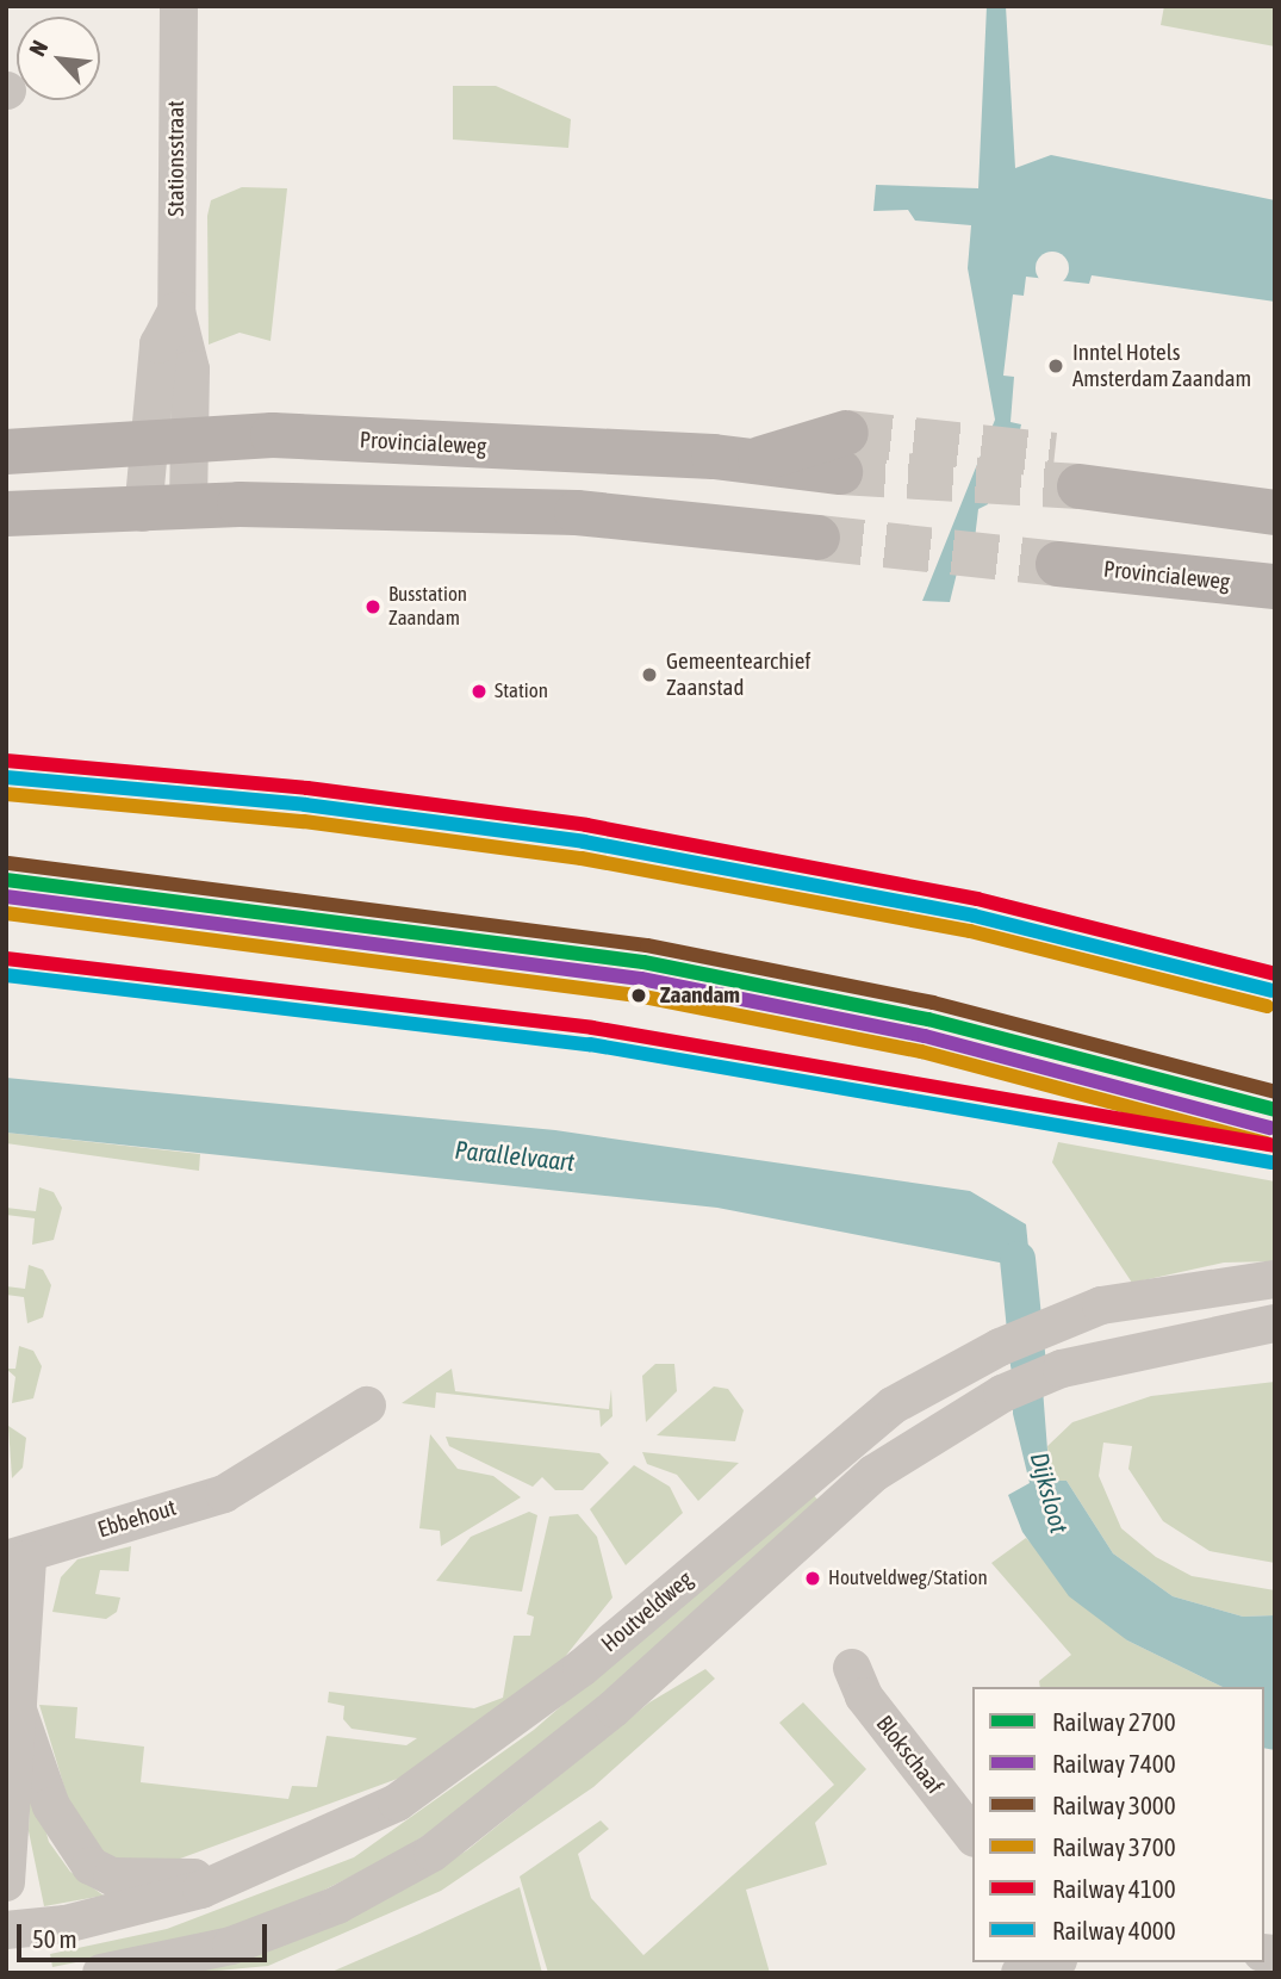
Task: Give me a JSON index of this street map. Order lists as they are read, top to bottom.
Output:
{
  "streets": {
    "main road": ["Provincialeweg"],
    "street": [
      "Stationsstraat",
      "Ebbehout",
      "Houtveldweg",
      "Blokschaaf"
    ]
  },
  "crossings": [
    ["Stationsstraat", "Provincialeweg"]
  ],
  "water": ["Parallelvaart", "Dijksloot"],
  "places": [
    "Inntel Hotels Amsterdam Zaandam",
    "Busstation Zaandam",
    "Gemeentearchief Zaanstad",
    "Station",
    "Zaandam",
    "Houtveldweg/Station"
  ],
  "lines": [
    "rail line 4100",
    "rail line 4000",
    "rail line 3700",
    "rail line 3000",
    "rail line 2700",
    "rail line 7400"
  ],
  "legend": [
    "Railway 2700",
    "Railway 7400",
    "Railway 3000",
    "Railway 3700",
    "Railway 4100",
    "Railway 4000"
  ],
  "scale_bar": "50 m",
  "north": "top left"
}
